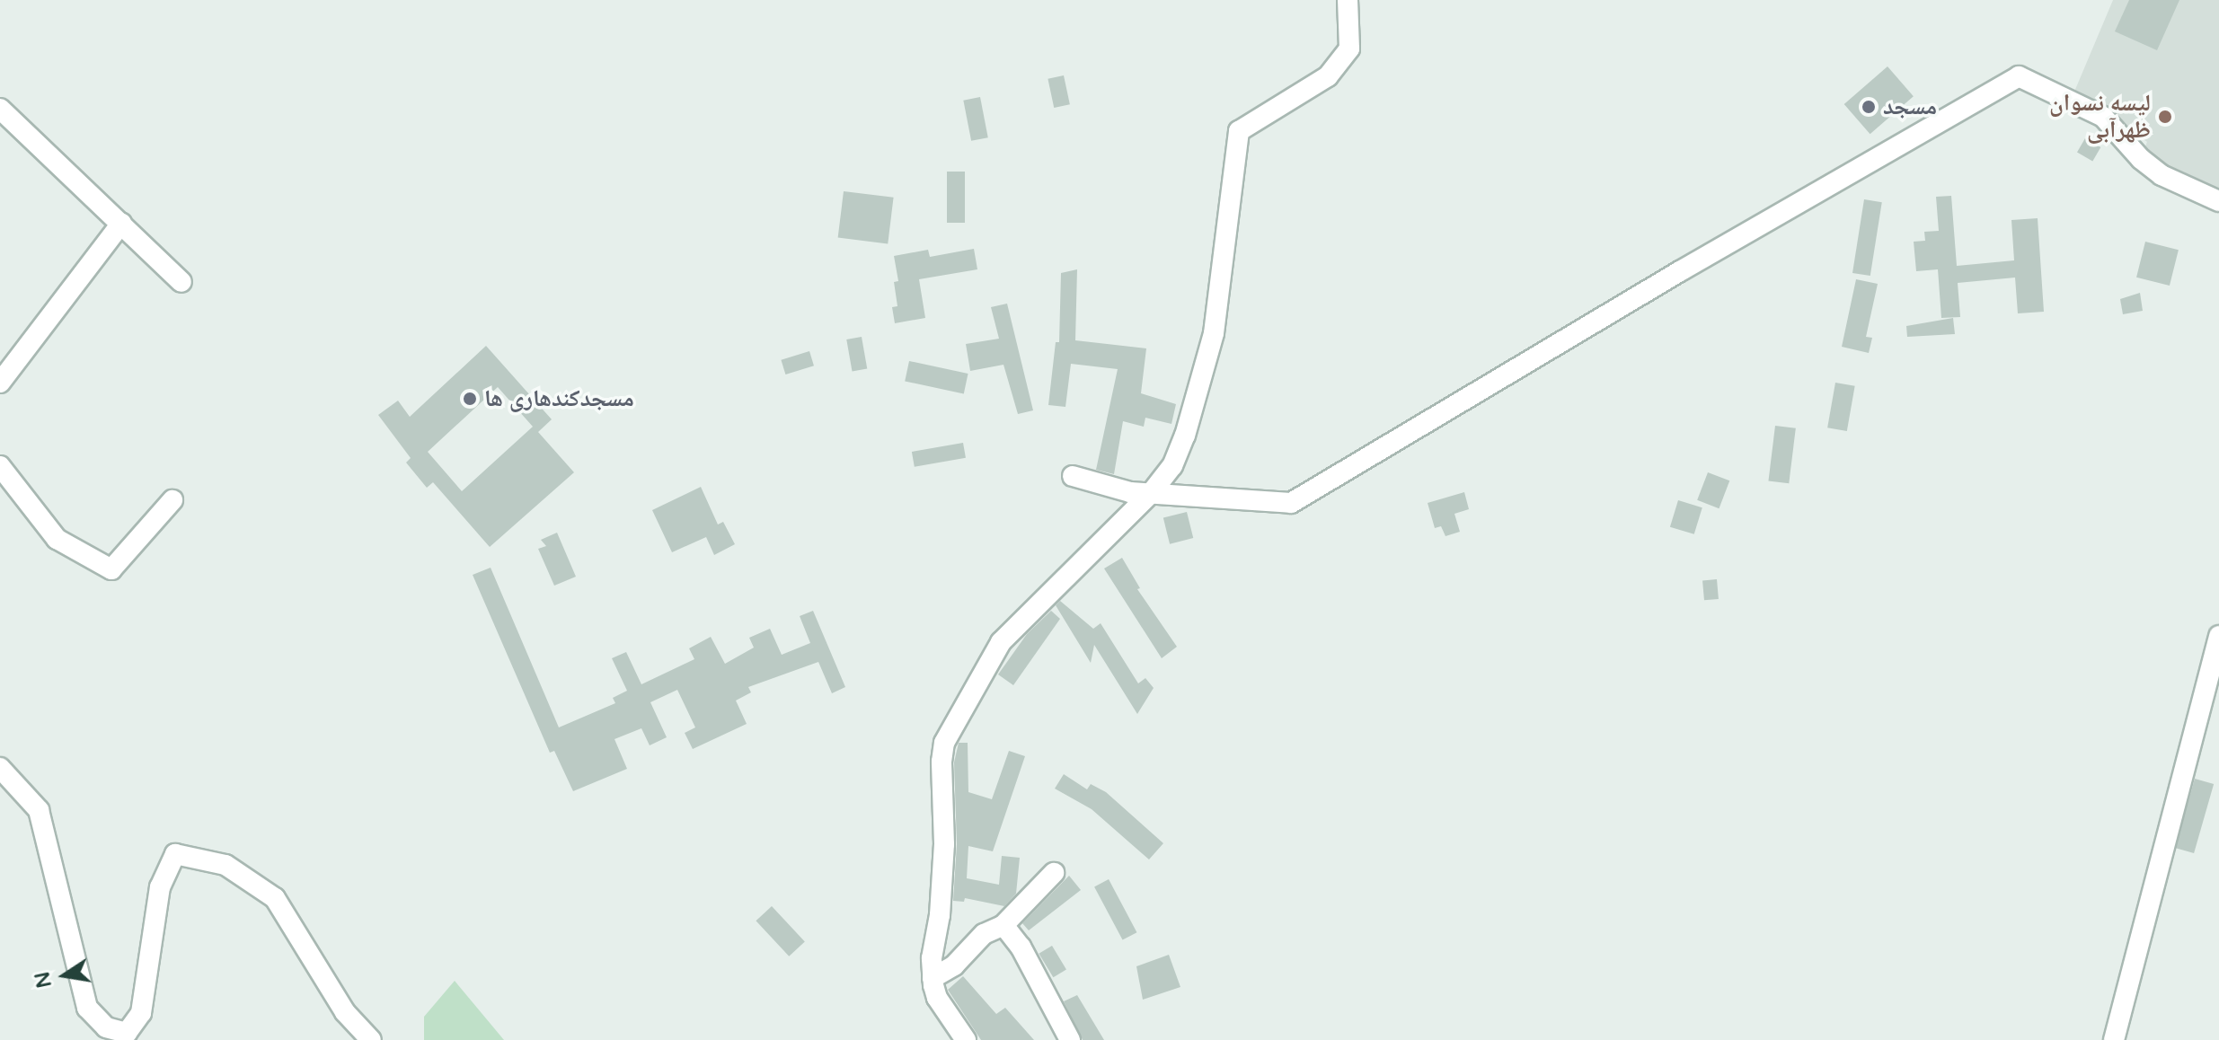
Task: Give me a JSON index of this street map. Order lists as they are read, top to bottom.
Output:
{
  "places": ["مسجد", "لیسه نسوان ظهرآبی", "مسجدکندهاری ها"],
  "north": "left"
}
